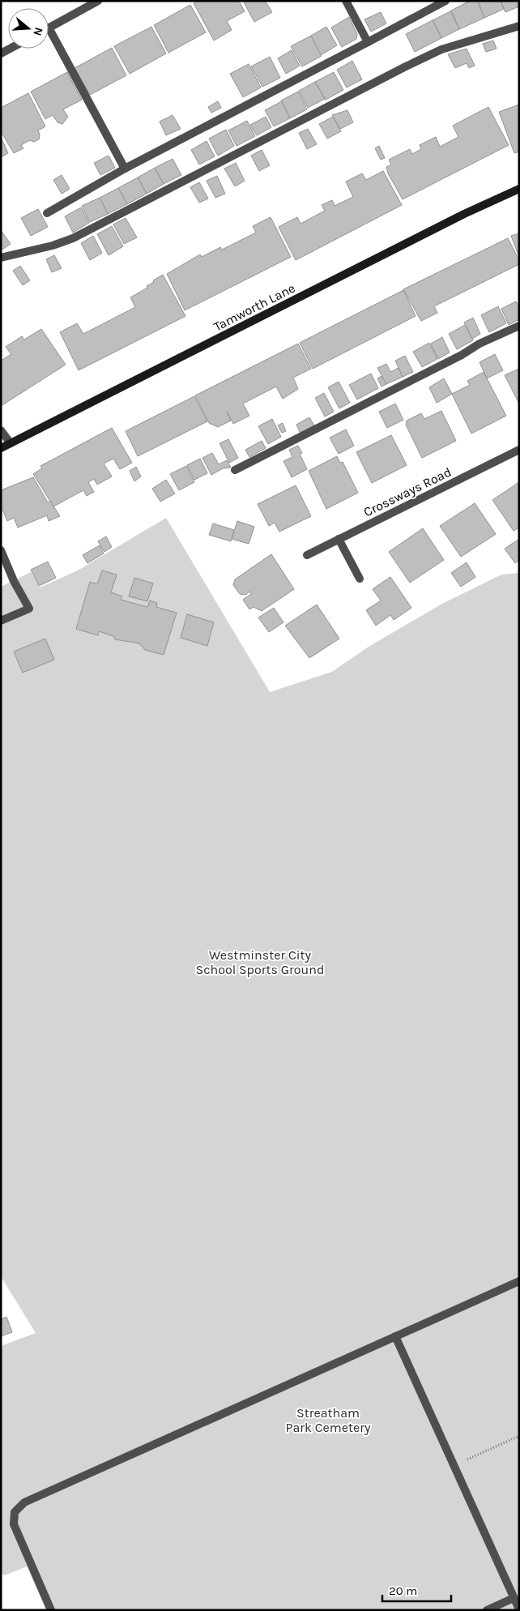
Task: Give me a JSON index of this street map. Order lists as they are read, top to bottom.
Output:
{
  "streets": {
    "street": ["Tamworth Lane", "Crossways Road"]
  },
  "parks": ["Westminster City School Sports Ground", "Streatham Park Cemetery"],
  "scale_bar": "20 m",
  "north": "right"
}
